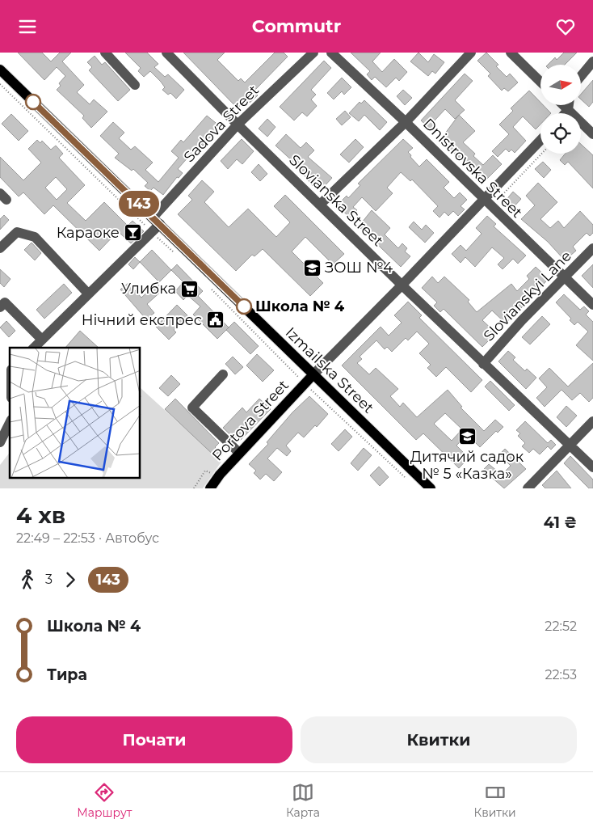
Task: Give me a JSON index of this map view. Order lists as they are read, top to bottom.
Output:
{
  "streets": {
    "main road": ["Izmailska Street", "Portova Street"],
    "street": [
      "Sadova Street",
      "Dnistrovska Street",
      "Slovianska Street",
      "Slovianskyi Lane"
    ]
  },
  "crossings": [
    ["Sadova Street", "Slovianska Street"],
    ["Sadova Street", "Izmailska Street"],
    ["Dnistrovska Street", "Slovianskyi Lane"],
    ["Slovianska Street", "Slovianskyi Lane"],
    ["Izmailska Street", "Portova Street"]
  ],
  "places": {
    "bar": ["Караоке"],
    "school or university": ["ЗОШ №4", "Дитячий садок № 5 «Казка»"],
    "supermarket": ["Улибка"],
    "other": ["Школа № 4"],
    "public building": ["Нічний експрес"]
  },
  "lines": ["bus line 143"],
  "north": "right",
  "page": {
    "header": "Commutr",
    "on_map": "143",
    "heading": ["4 хв", "22:49 – 22:53 · Автобус", "41 ₴"],
    "legs": ["3", "143"],
    "list": [
      {
        "name": "Школа № 4",
        "value": "22:52"
      },
      {
        "name": "Тира",
        "value": "22:53"
      }
    ],
    "buttons": ["Почати", "Квитки"],
    "tabs": ["Маршрут", "Карта", "Квитки"]
  }
}
